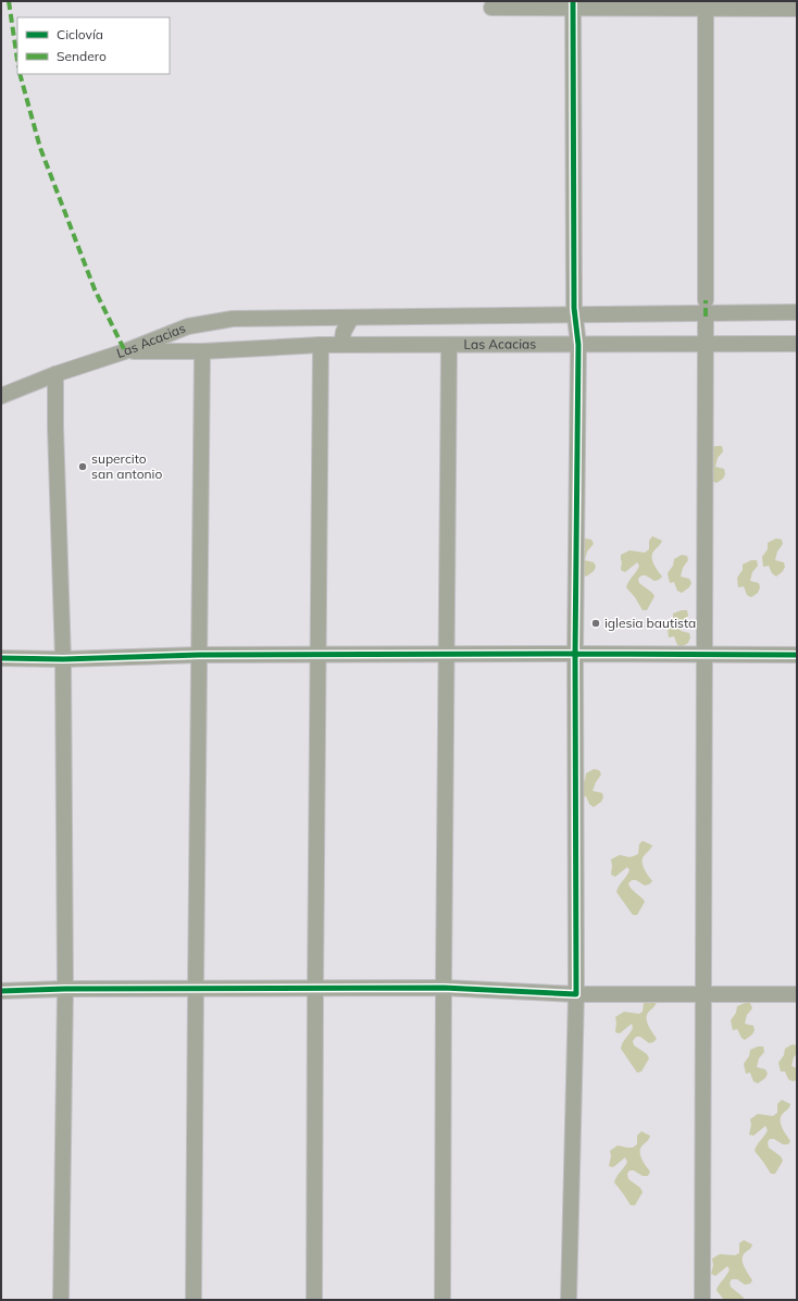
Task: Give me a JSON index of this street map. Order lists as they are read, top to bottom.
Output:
{
  "streets": {
    "street": ["Las Acacias"]
  },
  "places": ["supercito san antonio", "iglesia bautista"],
  "legend": ["Ciclovía", "Sendero"]
}
